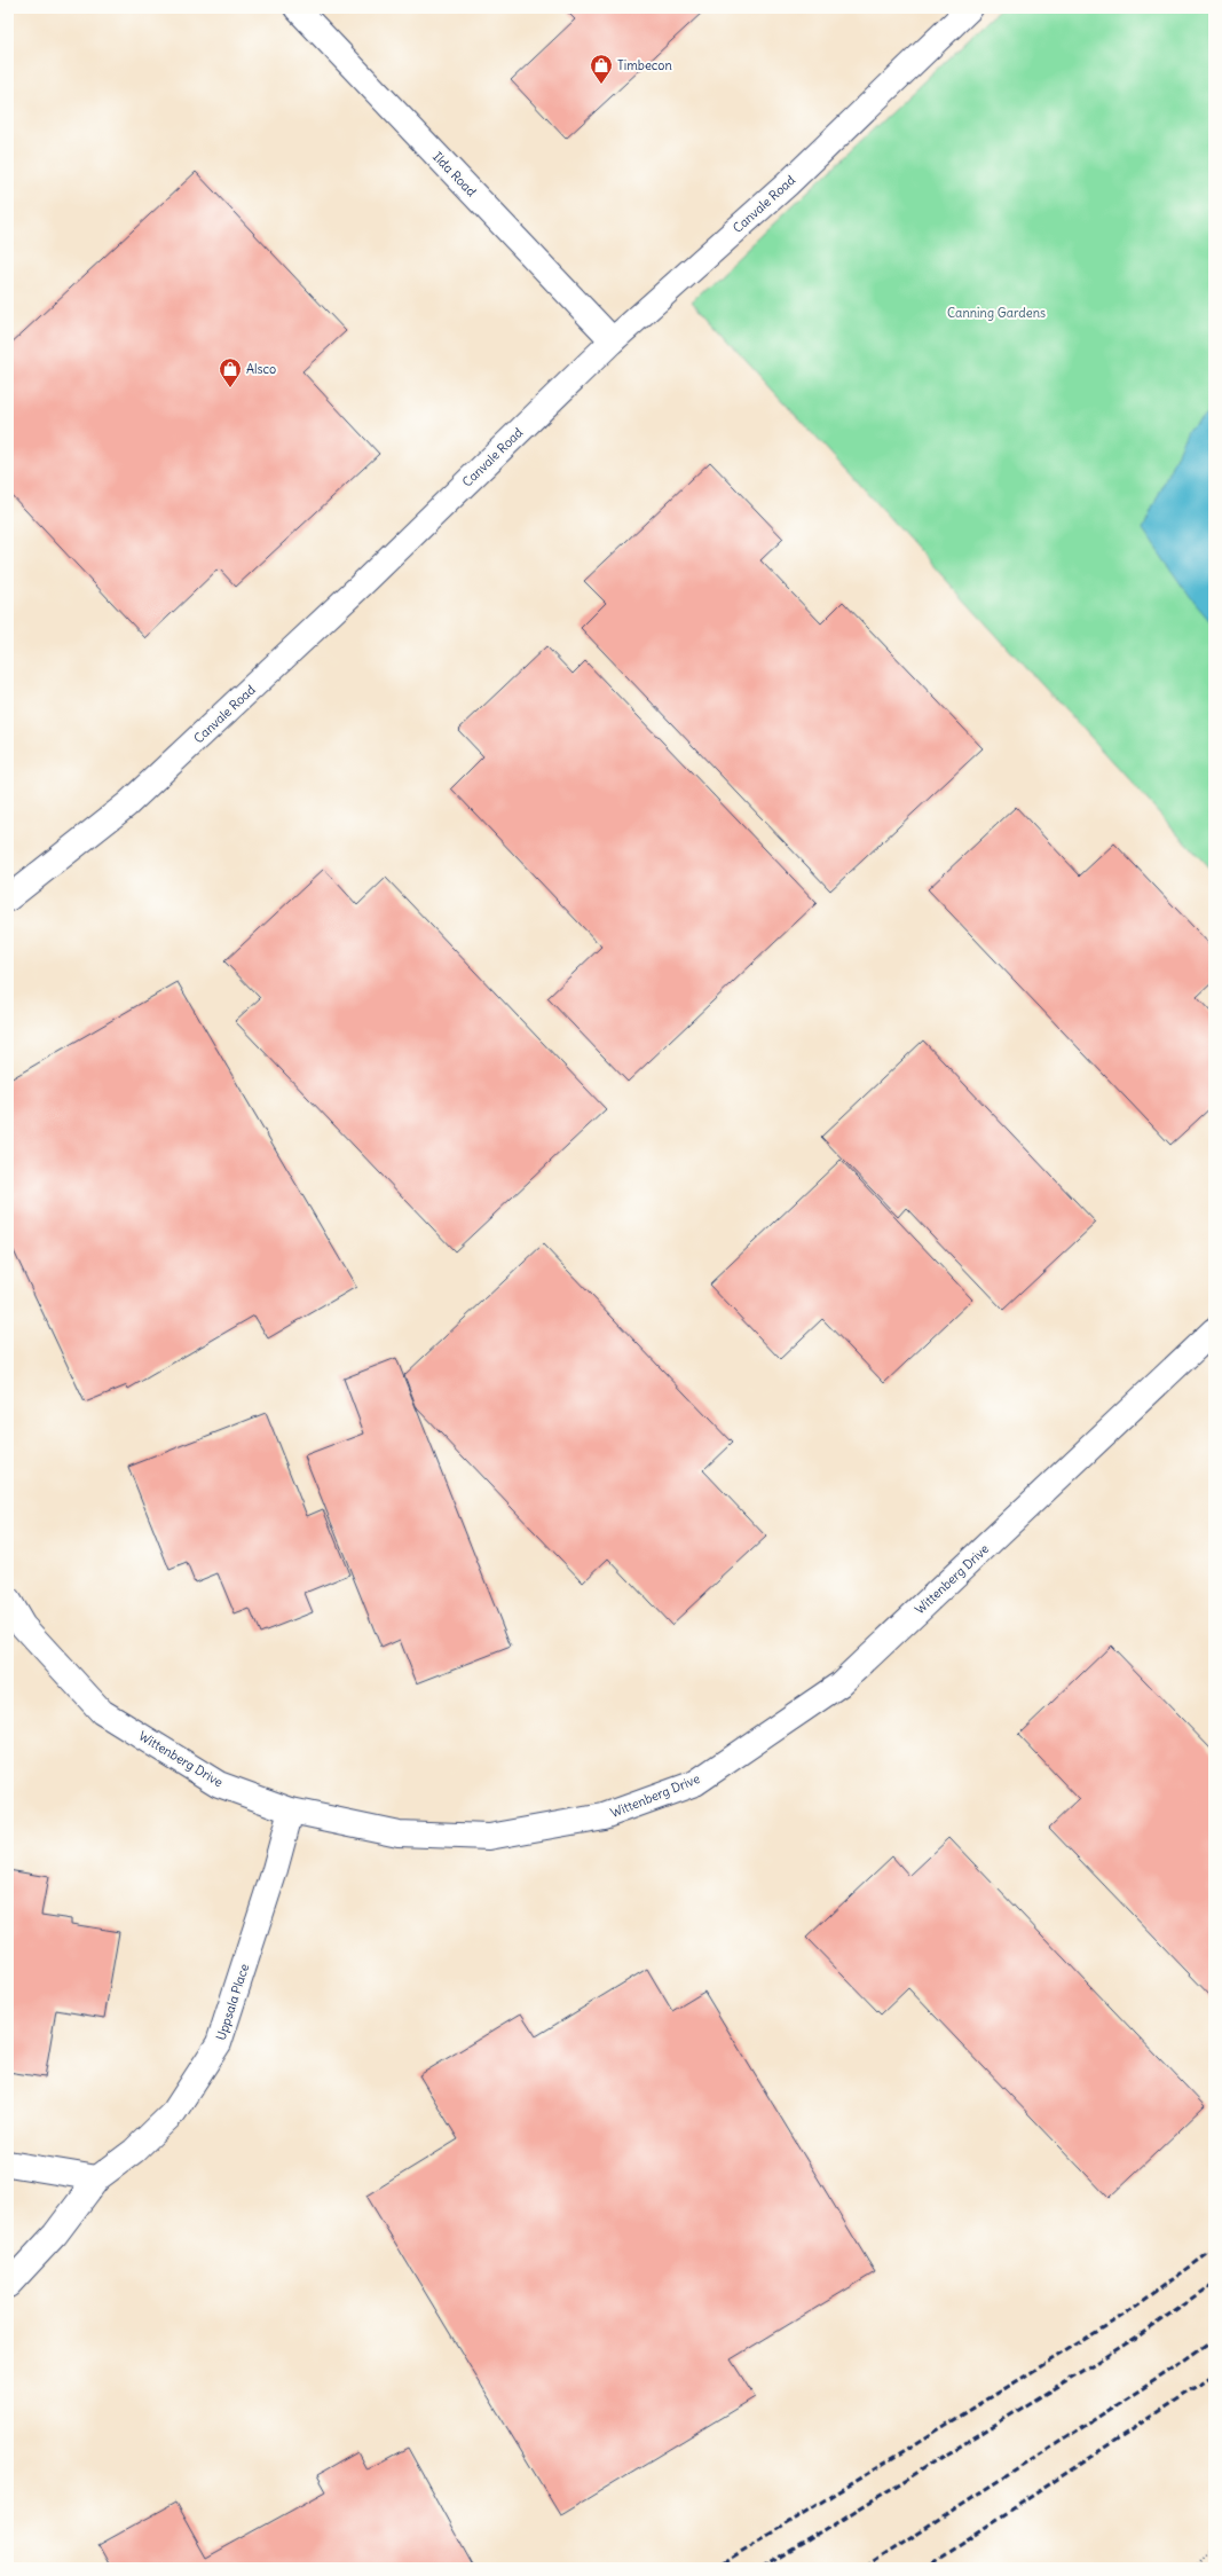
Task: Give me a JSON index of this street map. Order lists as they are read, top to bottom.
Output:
{
  "streets": {
    "street": [
      "Ilda Road",
      "Canvale Road",
      "Wittenberg Drive",
      "Uppsala Place"
    ]
  },
  "crossings": [
    ["Ilda Road", "Canvale Road"],
    ["Wittenberg Drive", "Uppsala Place"]
  ],
  "parks": ["Canning Gardens"],
  "places": {
    "shop": ["Timbecon", "Alsco"]
  }
}
